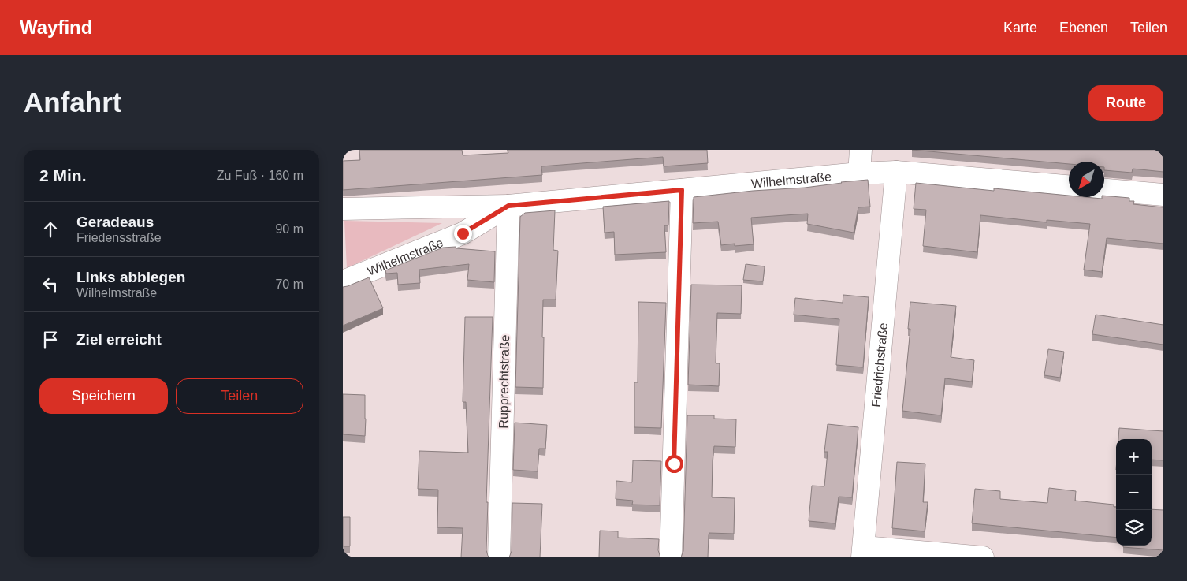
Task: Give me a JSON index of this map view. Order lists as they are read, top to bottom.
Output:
{
  "streets": {
    "street": ["Wilhelmstraße", "Friedrichstraße", "Rupprechtstraße"]
  },
  "crossings": [
    ["Wilhelmstraße", "Friedrichstraße"],
    ["Wilhelmstraße", "Rupprechtstraße"]
  ],
  "north": "bottom left",
  "page": {
    "header": "Wayfind",
    "nav": ["Karte", "Ebenen", "Teilen"],
    "buttons": [
      "Route",
      ["Speichern", "Teilen"]
    ],
    "title": "Anfahrt",
    "heading": ["2 Min.", "Zu Fuß · 160 m"],
    "list": [
      ["Geradeaus", "Friedensstraße", "90 m"],
      ["Links abbiegen", "Wilhelmstraße", "70 m"],
      "Ziel erreicht"
    ],
    "map_buttons": ["+", "−"]
  }
}
